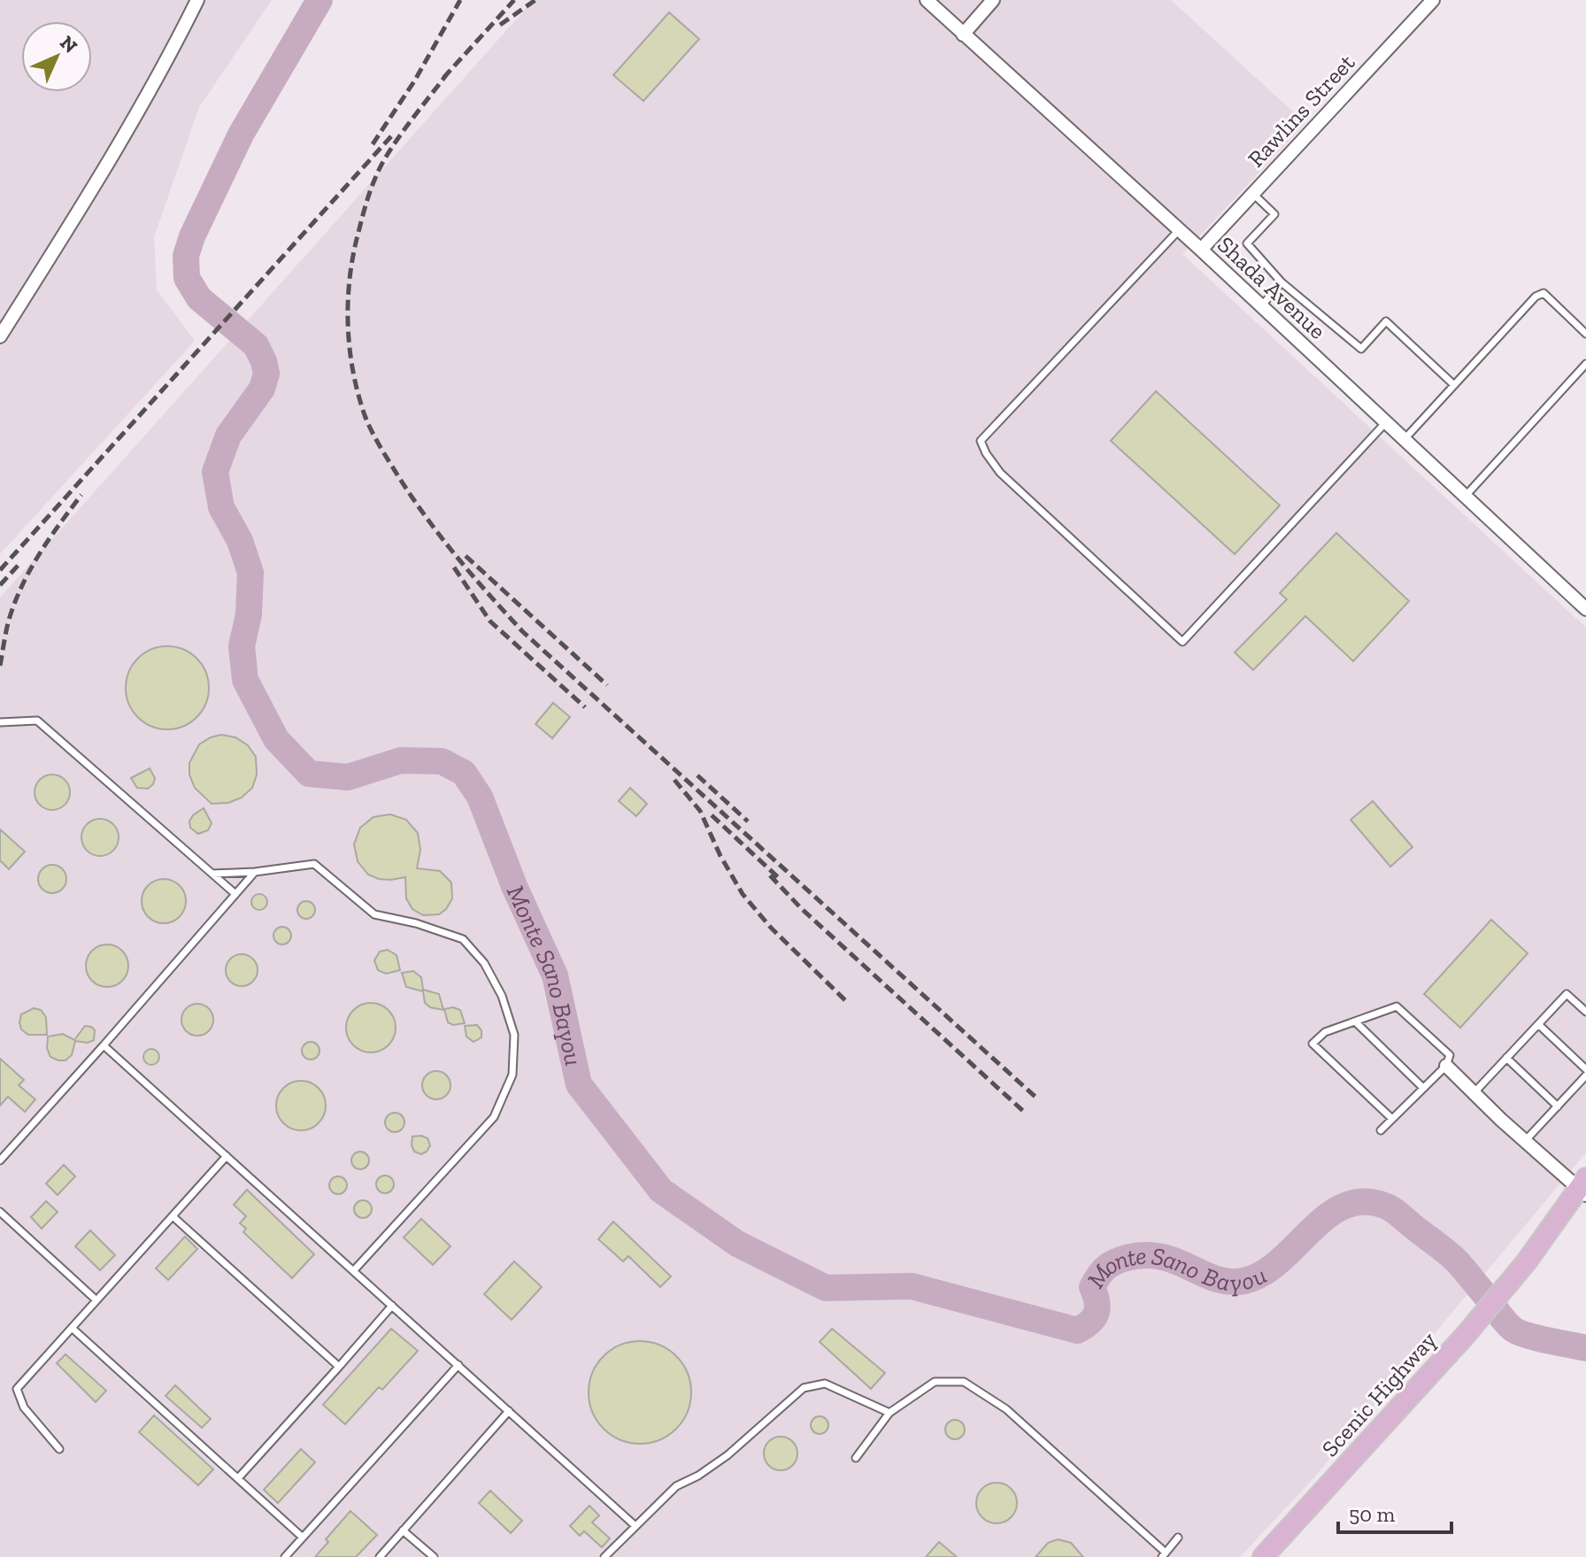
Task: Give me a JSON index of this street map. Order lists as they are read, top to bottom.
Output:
{
  "streets": {
    "main road": ["Scenic Highway"],
    "street": ["Rawlins Street", "Shada Avenue"]
  },
  "crossings": [
    ["Rawlins Street", "Shada Avenue"]
  ],
  "water": ["Monte Sano Bayou"],
  "scale_bar": "50 m",
  "north": "top right"
}
